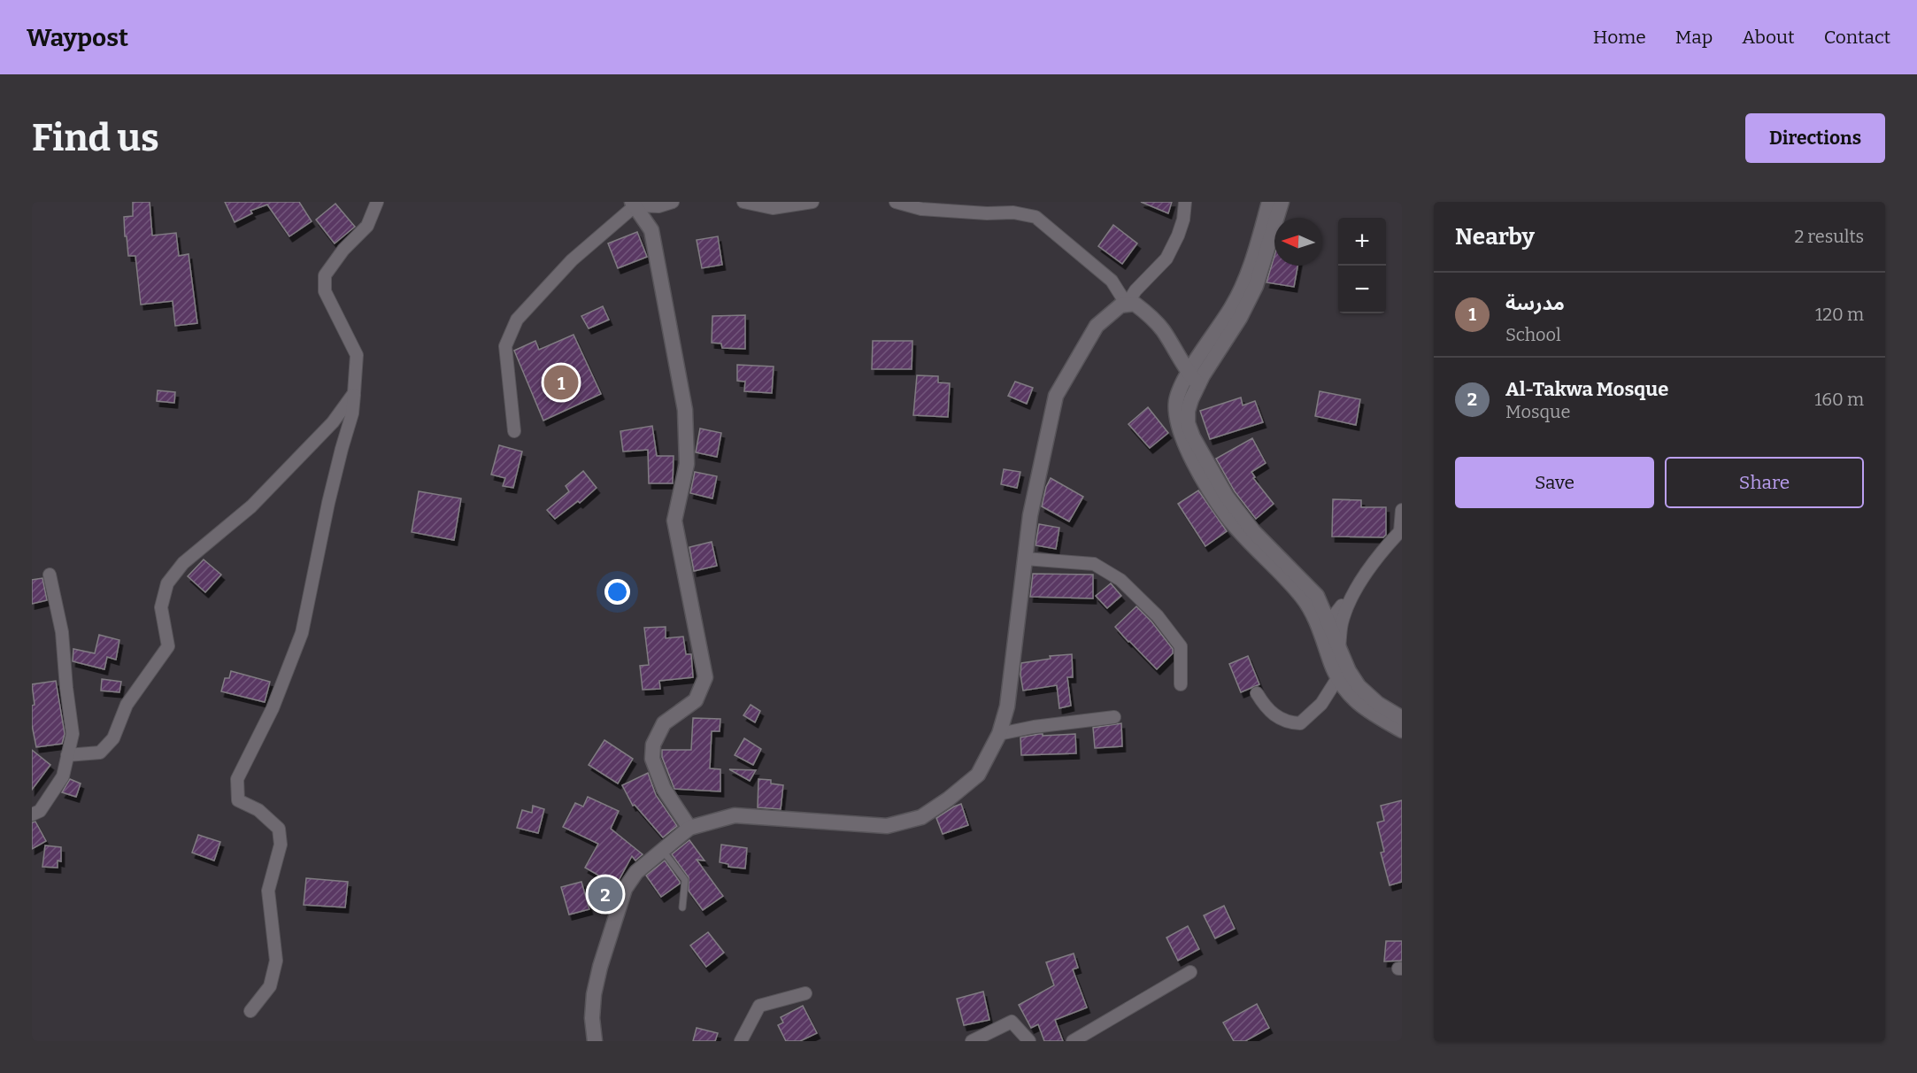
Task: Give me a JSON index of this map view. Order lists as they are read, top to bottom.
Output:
{
  "north": "left",
  "page": {
    "header": "Waypost",
    "nav": [
      "Home",
      "Map",
      "About",
      "Contact"
    ],
    "buttons": [
      "Directions",
      ["Save", "Share"]
    ],
    "title": "Find us",
    "heading": ["Nearby", "2 results"],
    "map_buttons": ["+", "−"],
    "list": [
      {
        "mark": "1",
        "name": "مدرسة",
        "note": "School",
        "value": "120 m"
      },
      {
        "mark": "2",
        "name": "Al-Takwa Mosque",
        "note": "Mosque",
        "value": "160 m"
      }
    ],
    "pins": ["1", "2"]
  }
}
